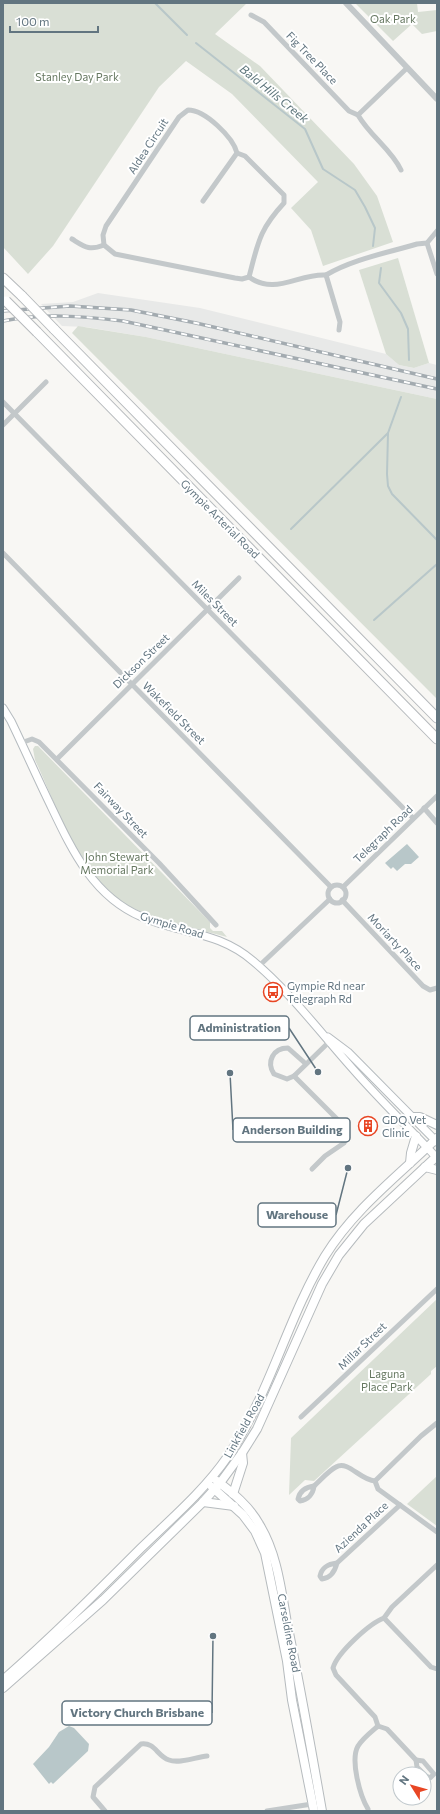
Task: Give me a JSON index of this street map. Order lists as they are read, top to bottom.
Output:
{
  "streets": {
    "highway": ["Gympie Arterial Road"],
    "main road": ["Gympie Road", "Linkfield Road", "Carseldine Road"],
    "street": [
      "Fig Tree Place",
      "Aldea Circuit",
      "Miles Street",
      "Dickson Street",
      "Wakefield Street",
      "Fairway Street",
      "Telegraph Road",
      "Moriarty Place",
      "Millar Street",
      "Azienda Place"
    ]
  },
  "crossings": [
    ["Miles Street", "Dickson Street"],
    ["Miles Street", "Telegraph Road"],
    ["Dickson Street", "Wakefield Street"],
    ["Dickson Street", "Fairway Street"],
    ["Wakefield Street", "Telegraph Road"],
    ["Wakefield Street", "Moriarty Place"],
    ["Fairway Street", "Gympie Road"],
    ["Telegraph Road", "Moriarty Place"],
    ["Gympie Road", "Linkfield Road"],
    ["Linkfield Road", "Carseldine Road"]
  ],
  "water": ["Bald Hills Creek"],
  "parks": [
    "Oak Park",
    "Stanley Day Park",
    "John Stewart Memorial Park",
    "Laguna Place Park"
  ],
  "places": {
    "bus stop": ["Gympie Rd near Telegraph Rd"],
    "other": [
      "Administration",
      "Anderson Building",
      "Warehouse",
      "Victory Church Brisbane"
    ],
    "building": ["GDQ Vet Clinic"]
  },
  "scale_bar": "100 m",
  "north": "top left"
}
